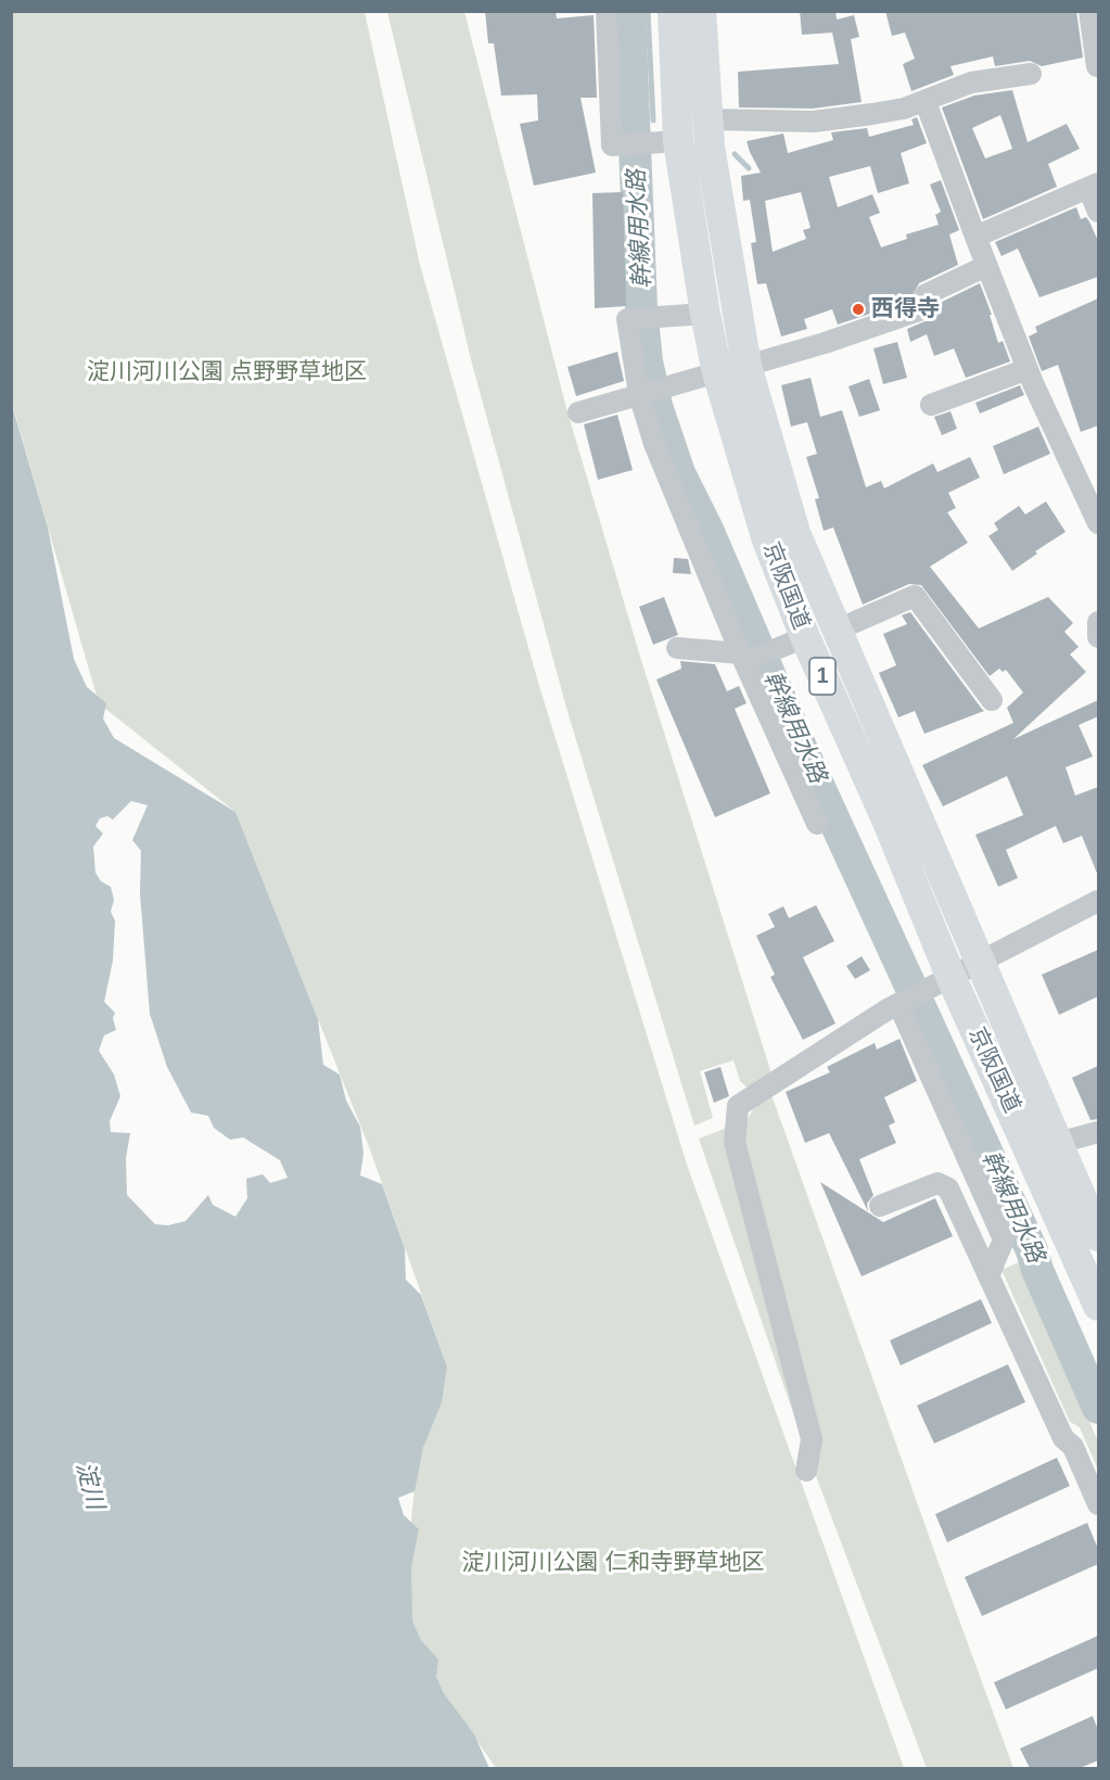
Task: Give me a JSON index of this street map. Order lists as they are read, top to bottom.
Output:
{
  "streets": {
    "highway": ["京阪国道", "1"]
  },
  "water": ["幹線用水路", "淀川"],
  "parks": ["淀川河川公園 点野野草地区", "淀川河川公園 仁和寺野草地区"],
  "places": ["西得寺"]
}
